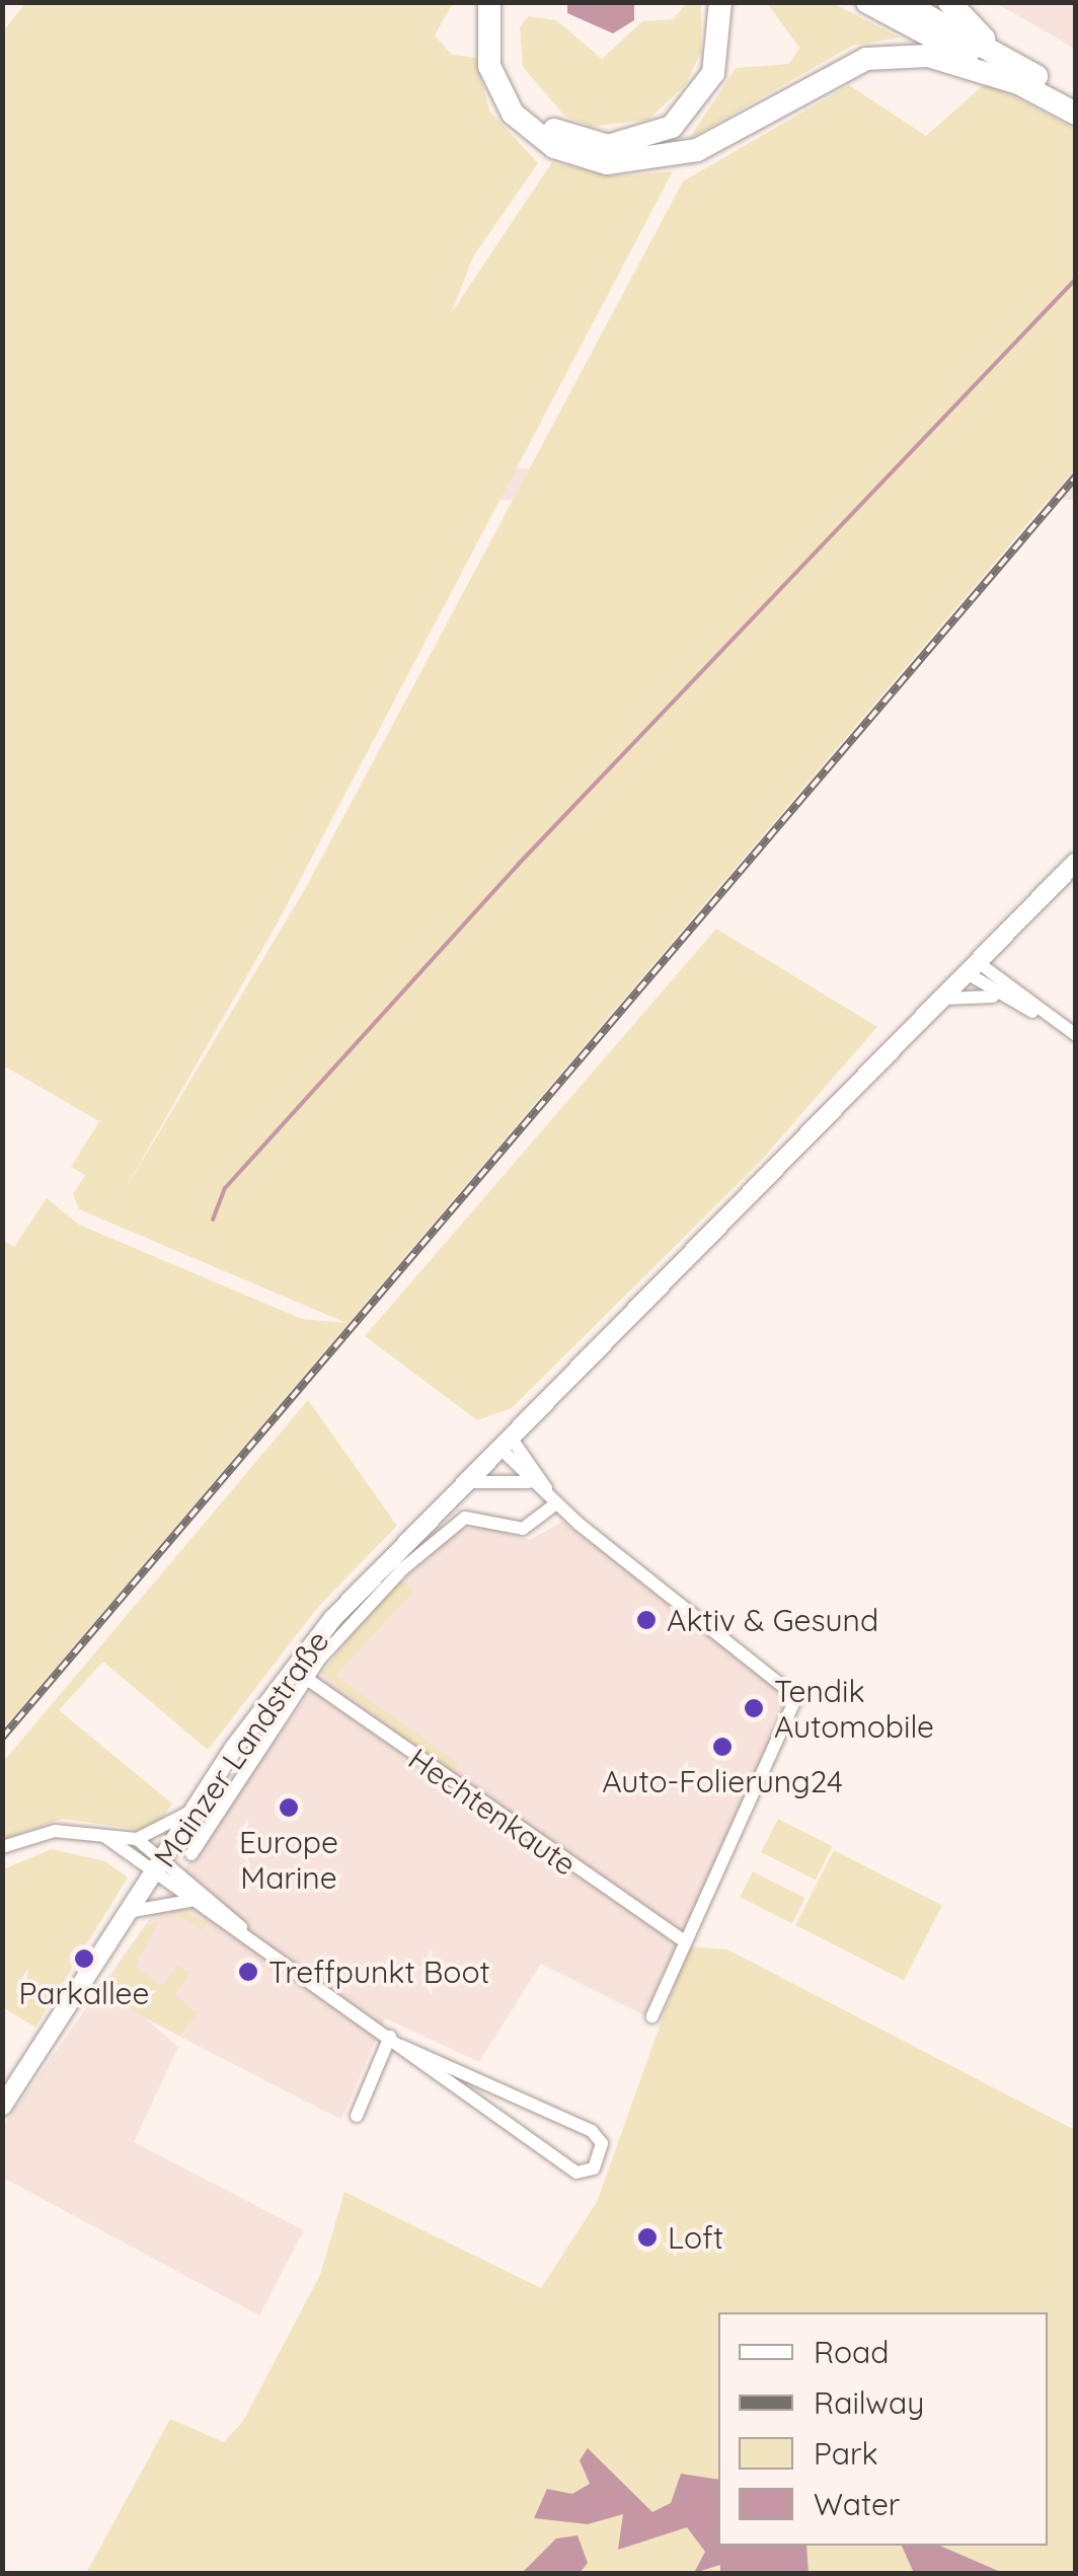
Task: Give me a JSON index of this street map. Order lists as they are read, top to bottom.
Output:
{
  "streets": {
    "main road": ["Mainzer Landstraße"],
    "street": ["Hechtenkaute"]
  },
  "crossings": [
    ["Mainzer Landstraße", "Hechtenkaute"]
  ],
  "places": [
    "Aktiv & Gesund",
    "Tendik Automobile",
    "Auto-Folierung24",
    "Europe Marine",
    "Parkallee",
    "Treffpunkt Boot",
    "Loft"
  ],
  "legend": [
    "Road",
    "Railway",
    "Park",
    "Water"
  ]
}
